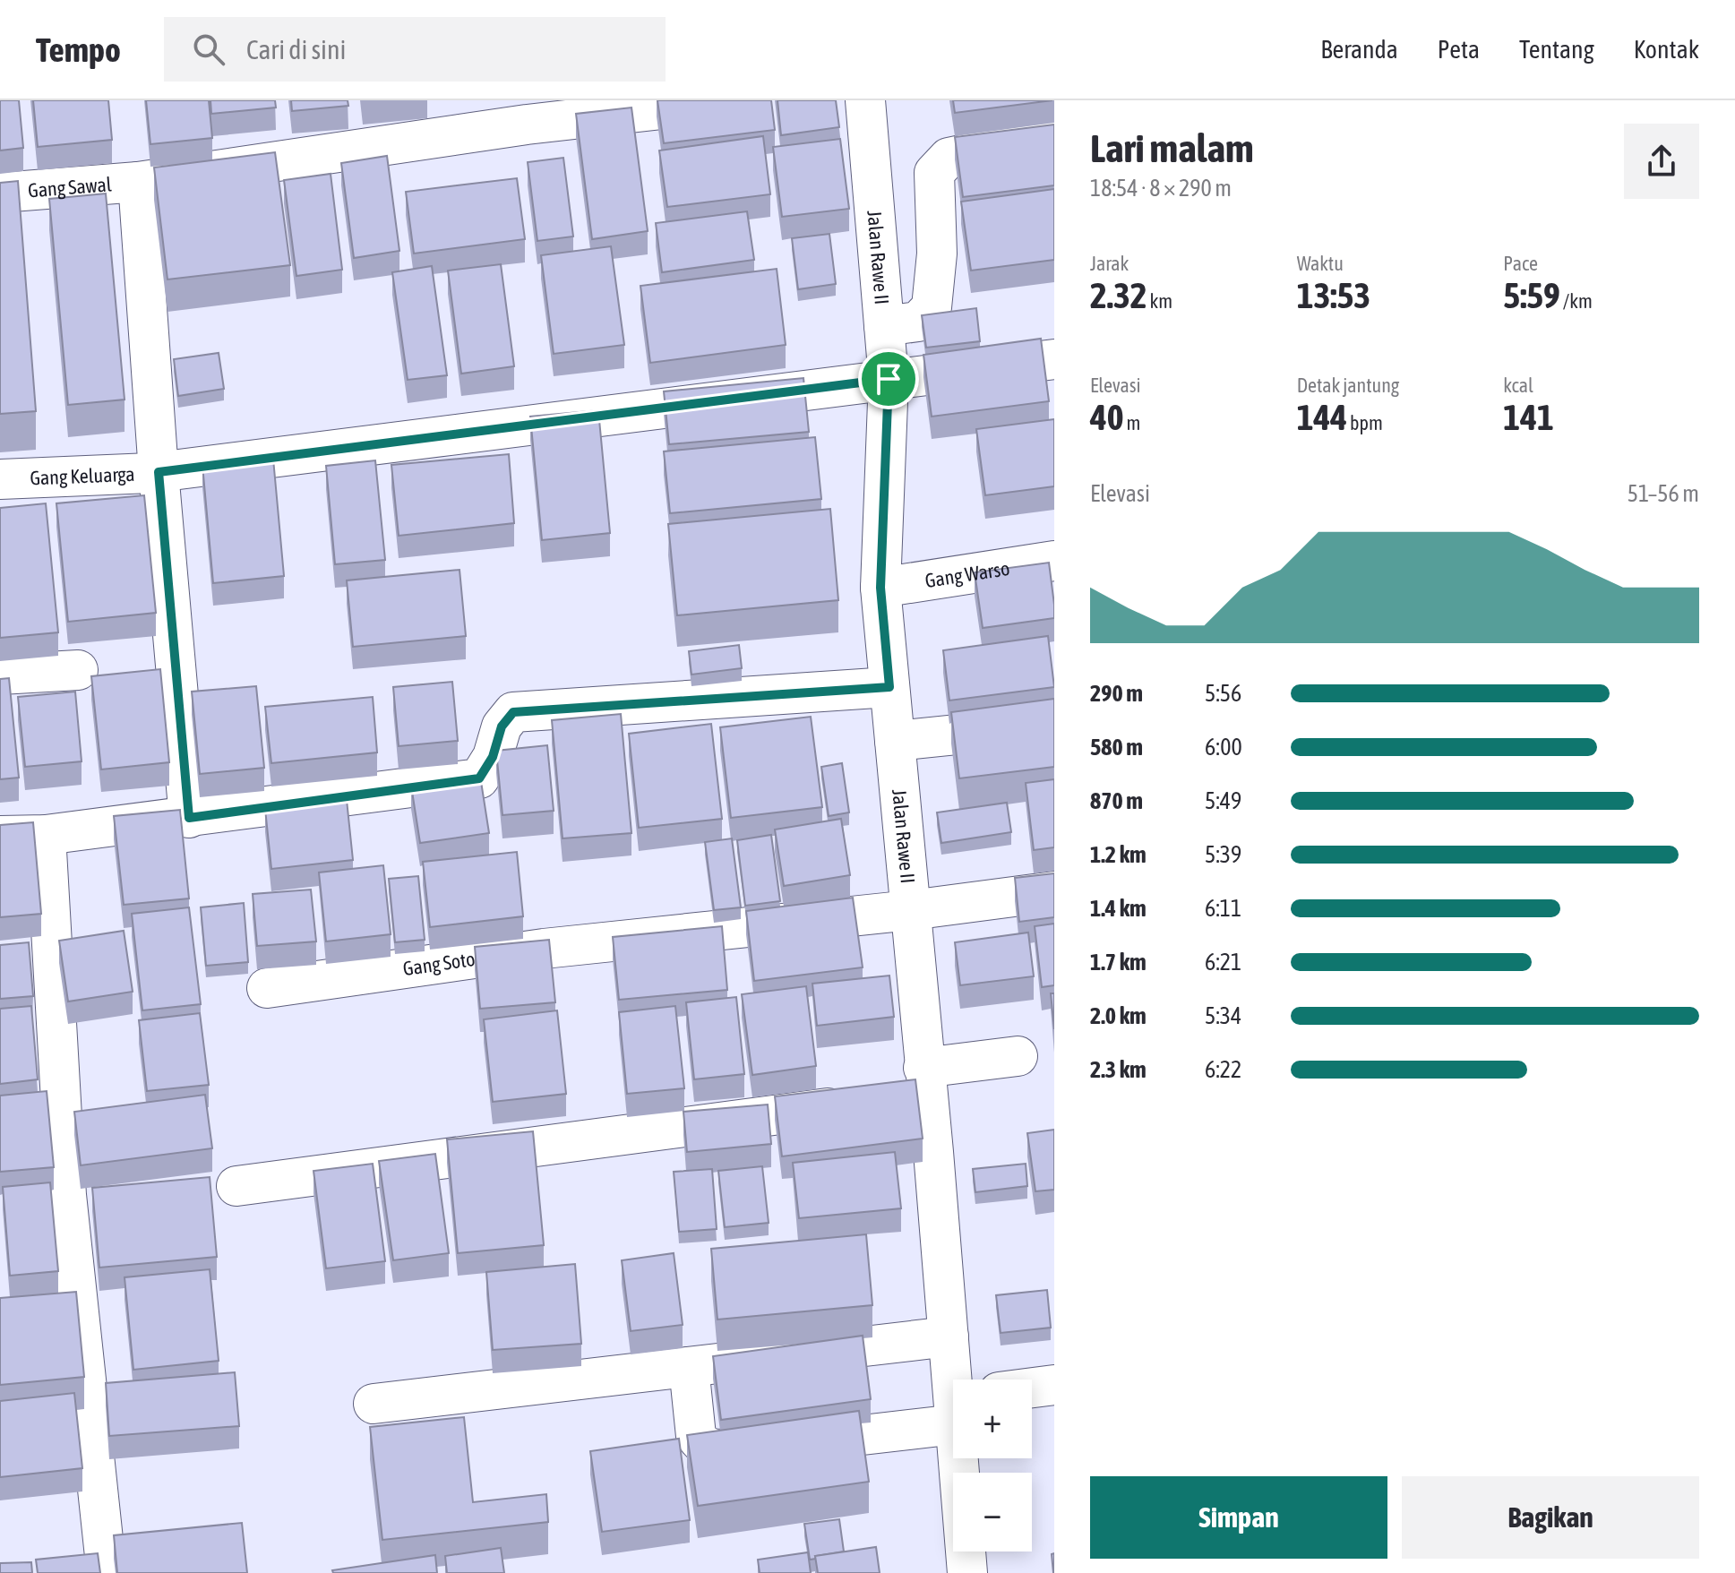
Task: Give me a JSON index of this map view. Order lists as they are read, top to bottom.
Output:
{
  "streets": {
    "street": [
      "Gang Sawal",
      "Jalan Rawe II",
      "Gang Keluarga",
      "Gang Warso",
      "Gang Soto"
    ]
  },
  "crossings": [
    ["Jalan Rawe II", "Gang Keluarga"],
    ["Jalan Rawe II", "Gang Warso"],
    ["Jalan Rawe II", "Gang Soto"]
  ],
  "page": {
    "header": "Tempo",
    "search": "Cari di sini",
    "nav": [
      "Beranda",
      "Peta",
      "Tentang",
      "Kontak"
    ],
    "heading": ["Lari malam", "18:54 · 8 × 290 m"],
    "stats": [
      ["Jarak", "2.32 km"],
      ["Waktu", "13:53"],
      ["Pace", "5:59 /km"],
      ["Elevasi", "40 m"],
      ["Detak jantung", "144 bpm"],
      ["kcal", "141"]
    ],
    "chart": ["Elevasi", "51–56 m"],
    "list": [
      {
        "name": "290 m",
        "note": "5:56"
      },
      {
        "name": "580 m",
        "note": "6:00"
      },
      {
        "name": "870 m",
        "note": "5:49"
      },
      {
        "name": "1.2 km",
        "note": "5:39"
      },
      {
        "name": "1.4 km",
        "note": "6:11"
      },
      {
        "name": "1.7 km",
        "note": "6:21"
      },
      {
        "name": "2.0 km",
        "note": "5:34"
      },
      {
        "name": "2.3 km",
        "note": "6:22"
      }
    ],
    "map_buttons": ["+", "−"],
    "buttons": ["Simpan", "Bagikan"]
  }
}
